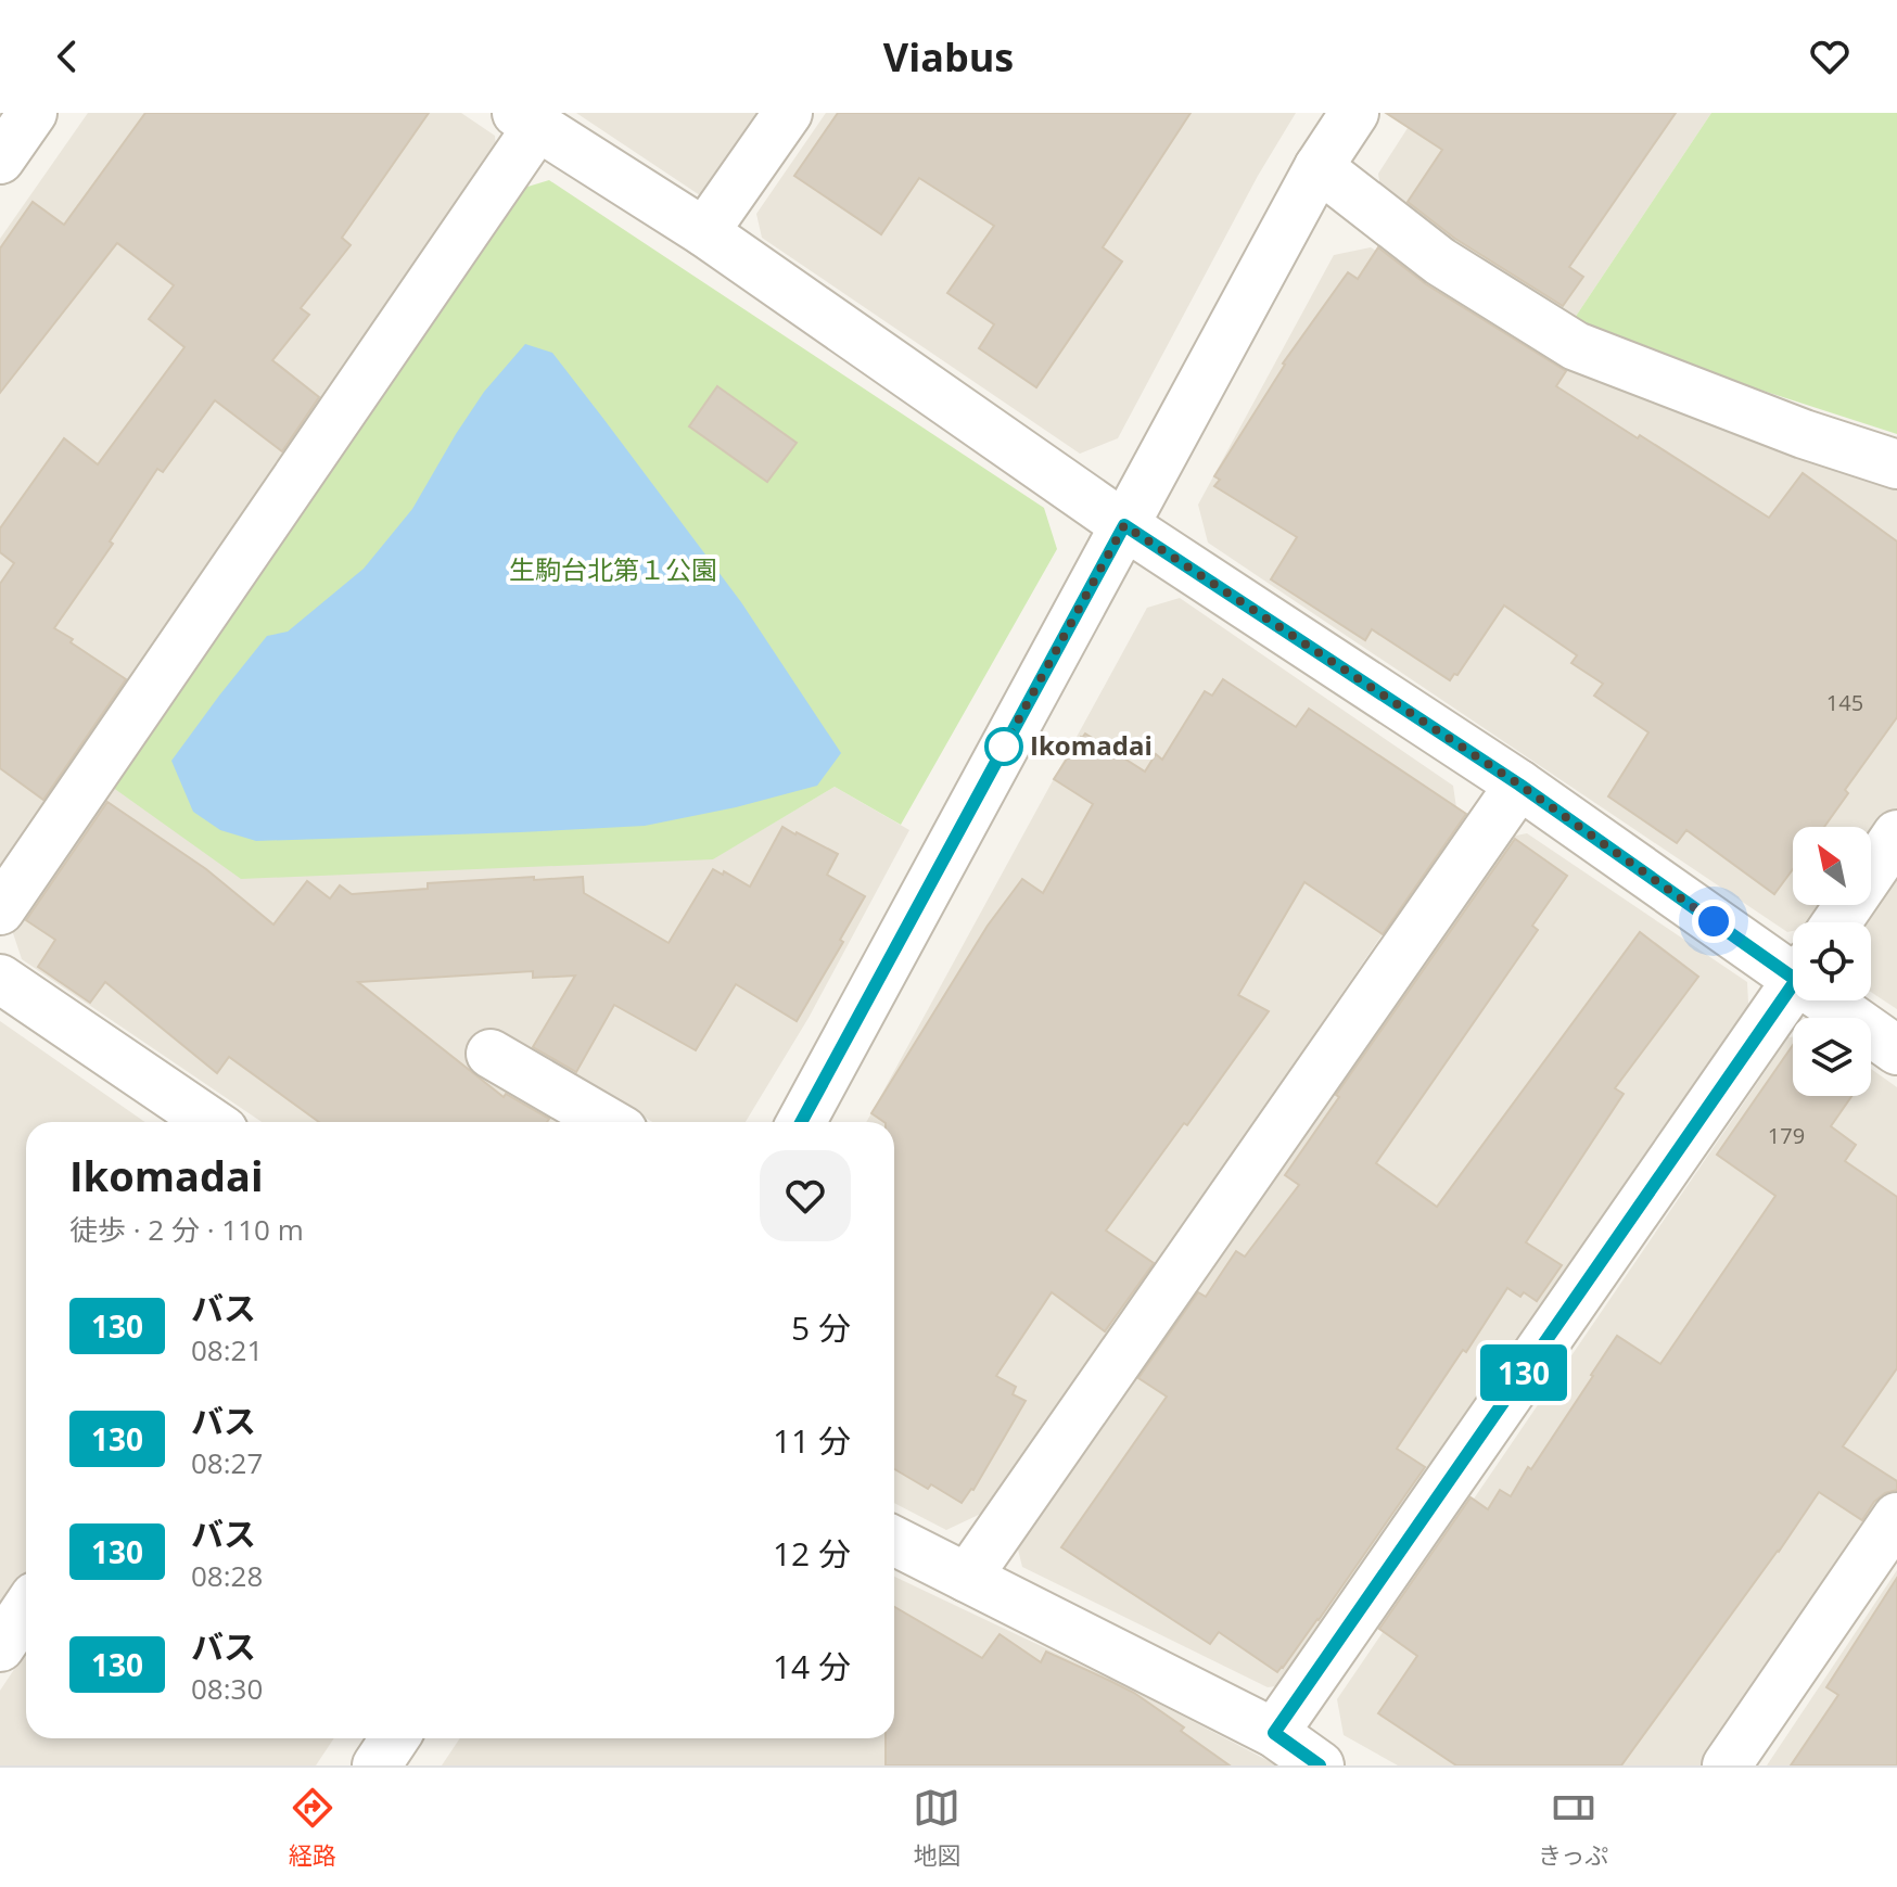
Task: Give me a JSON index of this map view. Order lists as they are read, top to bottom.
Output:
{
  "parks": ["生駒台北第１公園"],
  "places": ["Ikomadai"],
  "lines": ["bus line 130"],
  "house_numbers": ["145", "179"],
  "north": "top left",
  "page": {
    "header": "Viabus",
    "on_map": "130",
    "heading": ["Ikomadai", "徒歩 · 2 分 · 110 m"],
    "list": [
      {
        "mark": "130",
        "name": "バス",
        "note": "08:21",
        "value": "5 分"
      },
      {
        "mark": "130",
        "name": "バス",
        "note": "08:27",
        "value": "11 分"
      },
      {
        "mark": "130",
        "name": "バス",
        "note": "08:28",
        "value": "12 分"
      },
      {
        "mark": "130",
        "name": "バス",
        "note": "08:30",
        "value": "14 分"
      }
    ],
    "tabs": ["経路", "地図", "きっぷ"]
  }
}
